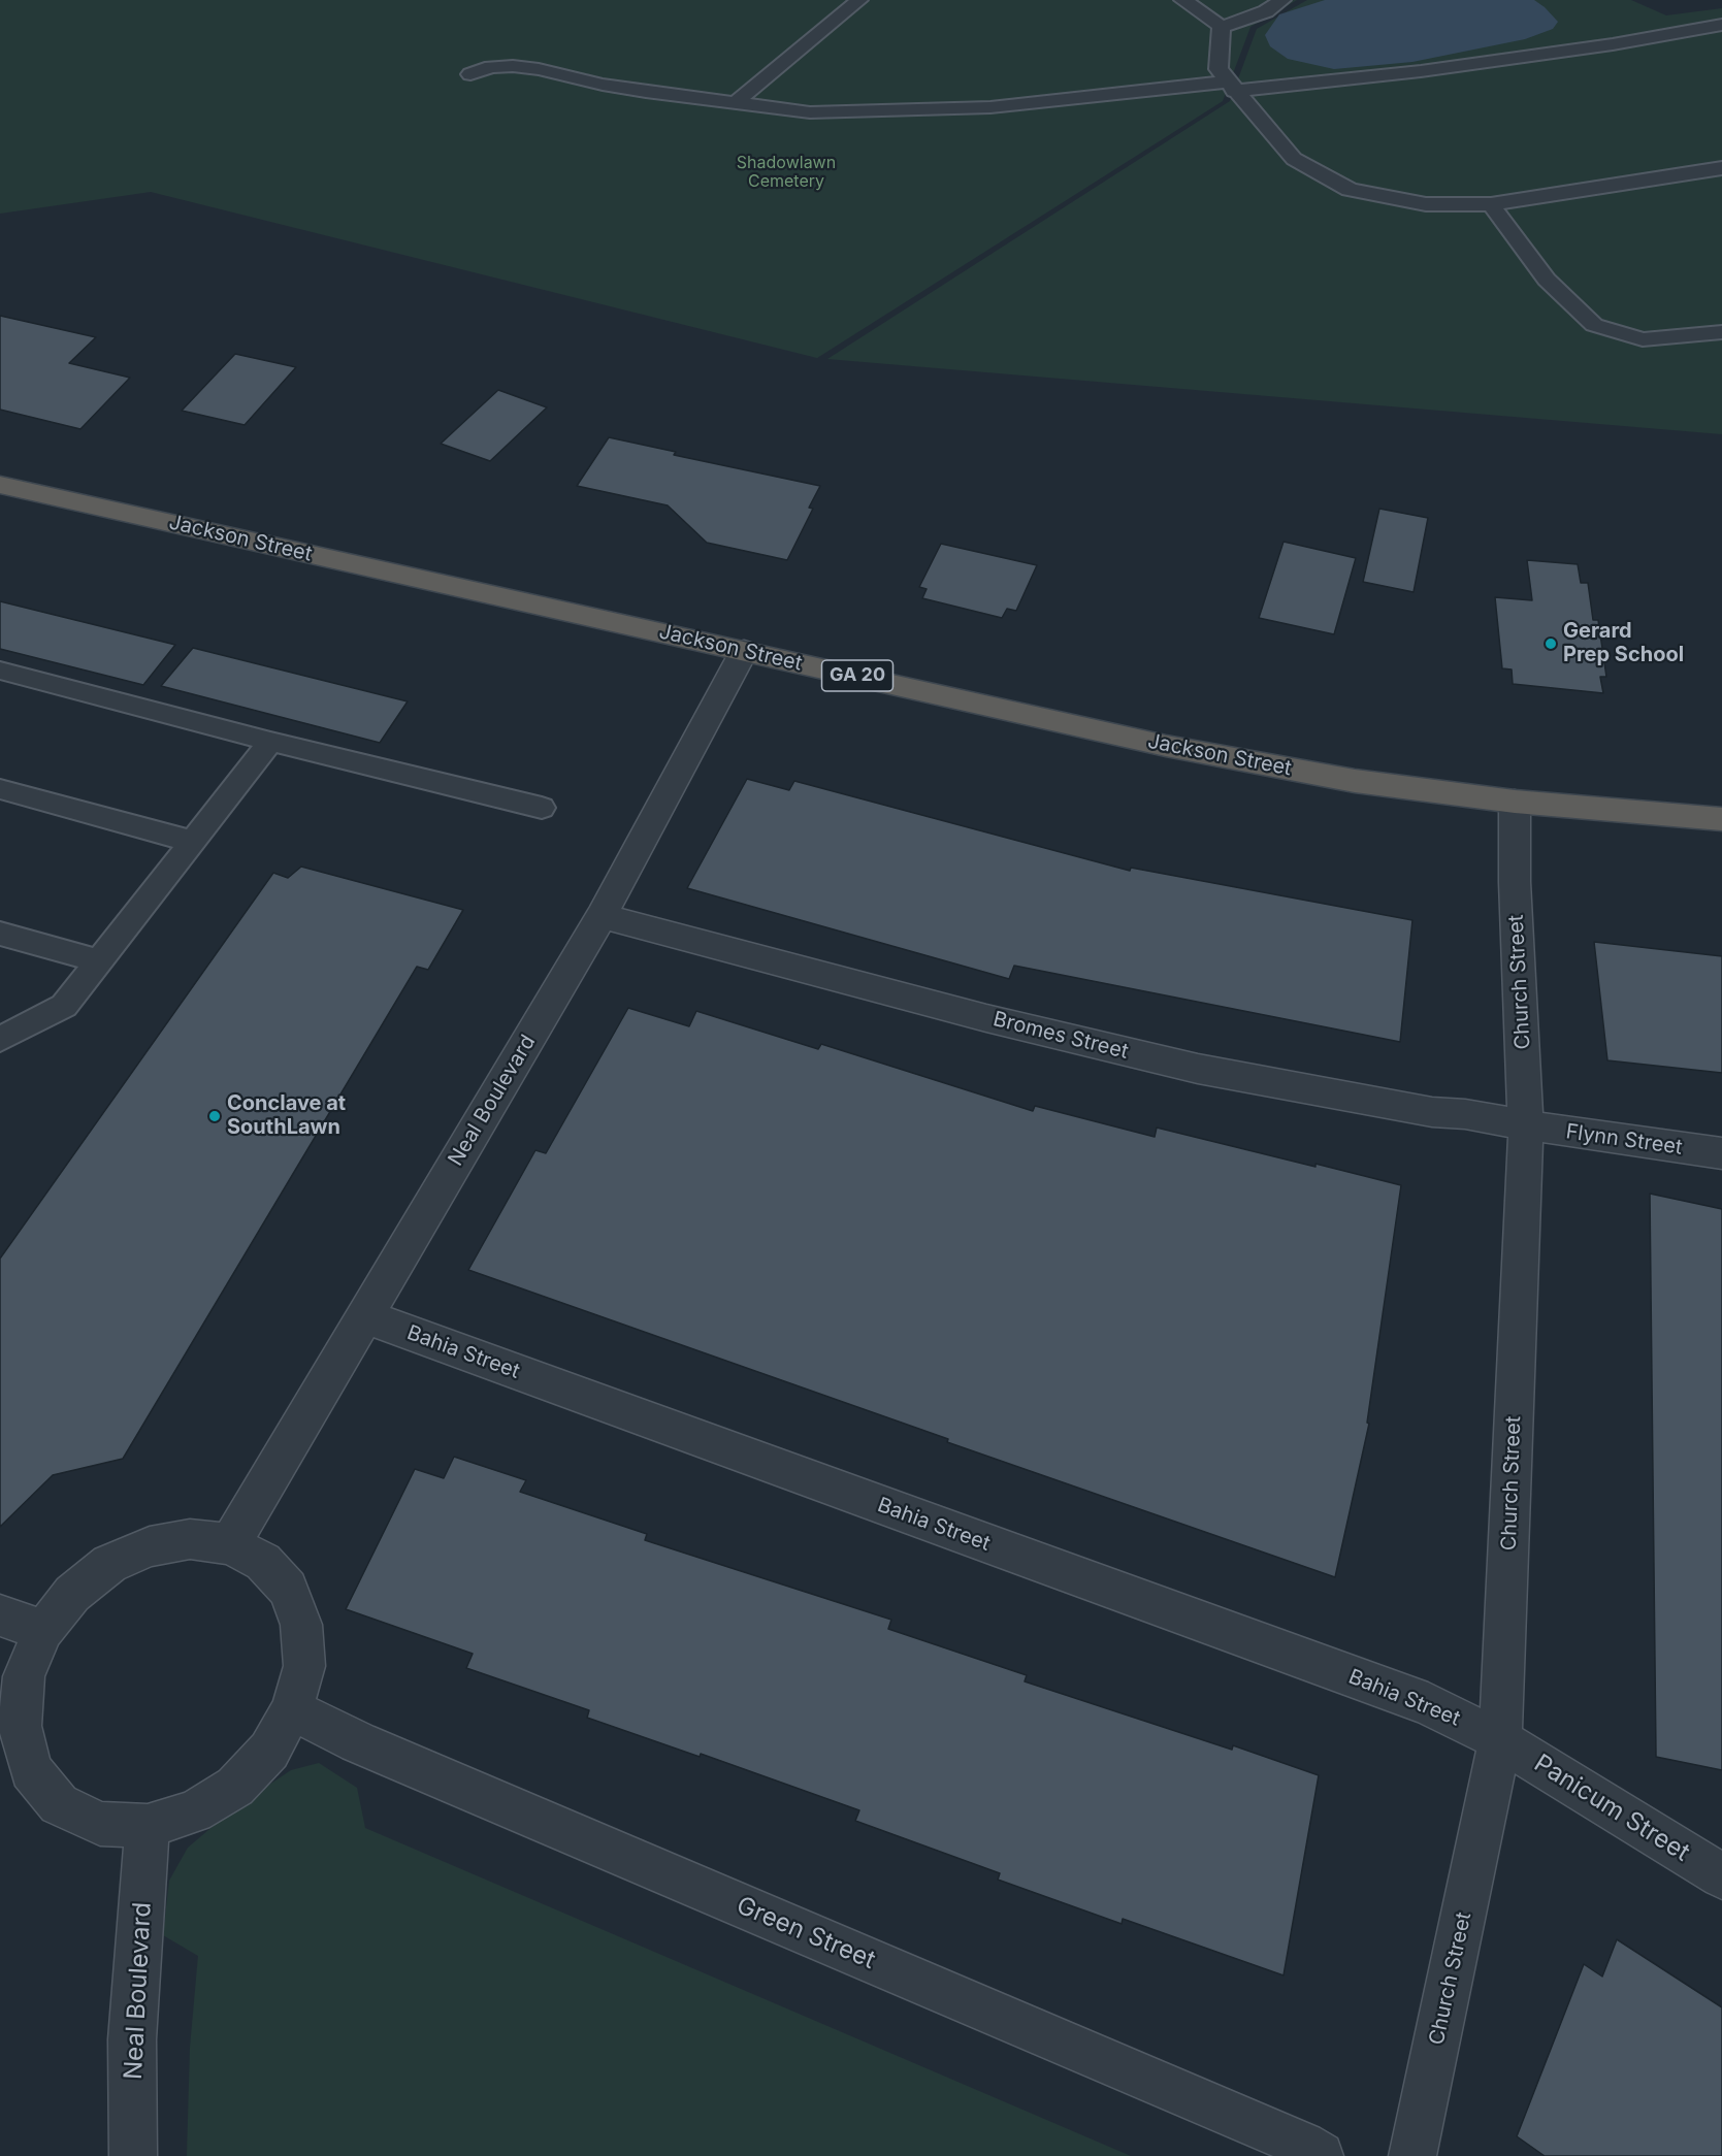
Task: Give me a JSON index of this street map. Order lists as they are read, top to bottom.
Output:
{
  "streets": {
    "highway": ["Jackson Street", "GA 20"],
    "street": [
      "Church Street",
      "Bromes Street",
      "Neal Boulevard",
      "Flynn Street",
      "Bahia Street",
      "Panicum Street",
      "Green Street"
    ]
  },
  "crossings": [
    ["Jackson Street", "Church Street"],
    ["Jackson Street", "Neal Boulevard"],
    ["Church Street", "Bromes Street"],
    ["Church Street", "Flynn Street"],
    ["Church Street", "Bahia Street"],
    ["Church Street", "Panicum Street"],
    ["Bromes Street", "Neal Boulevard"],
    ["Bromes Street", "Flynn Street"],
    ["Neal Boulevard", "Bahia Street"],
    ["Bahia Street", "Panicum Street"]
  ],
  "parks": ["Shadowlawn Cemetery"],
  "places": ["Gerard Prep School", "Conclave at SouthLawn"]
}
